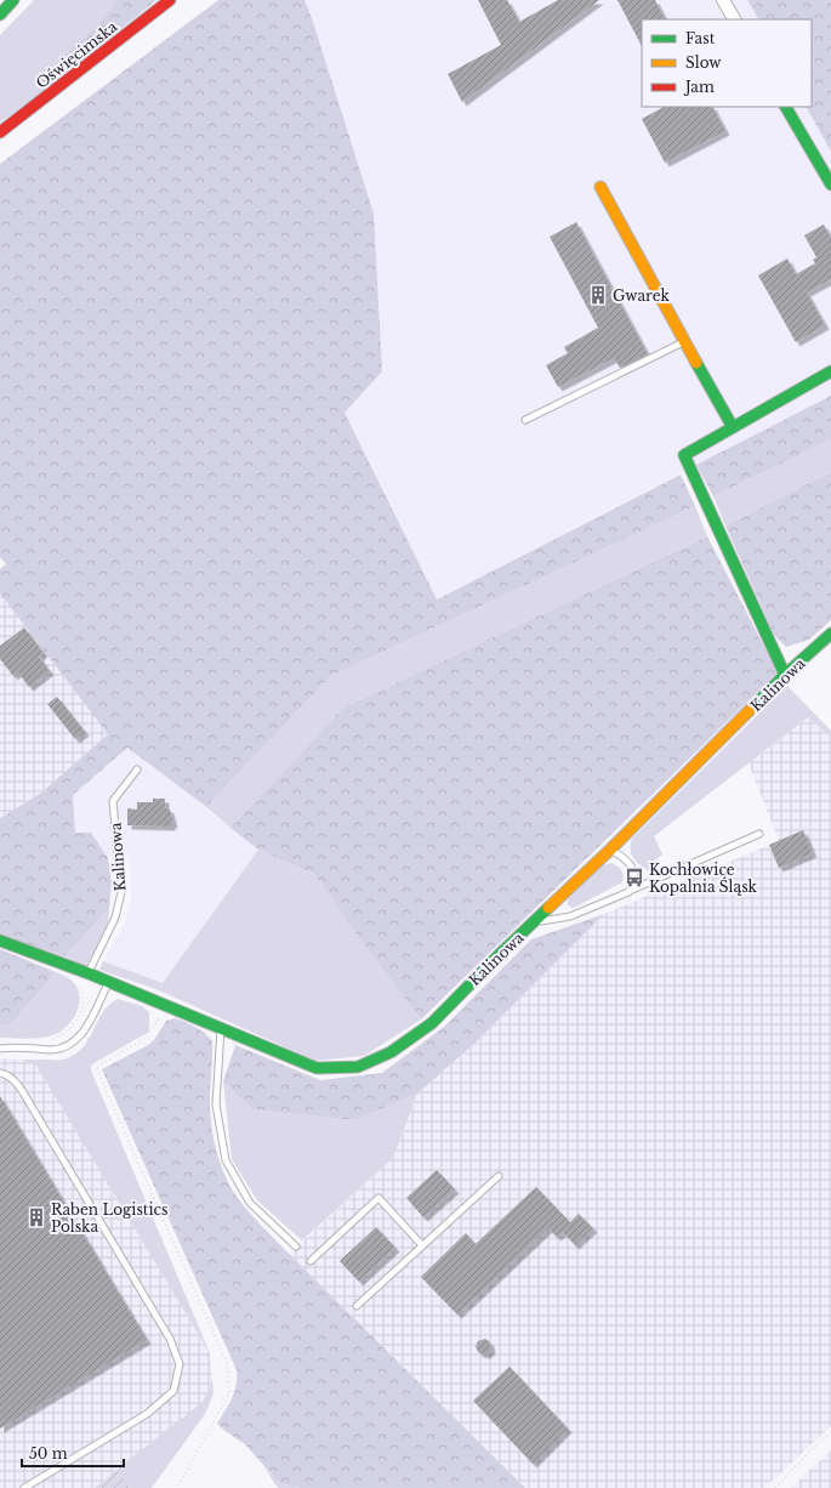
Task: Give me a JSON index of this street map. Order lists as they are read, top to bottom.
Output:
{
  "streets": {
    "main road": ["Oświęcimska", "Kalinowa"]
  },
  "places": {
    "building": ["Gwarek", "Raben Logistics Polska"],
    "bus stop": ["Kochłowice Kopalnia Śląsk"]
  },
  "legend": ["Fast", "Slow", "Jam"],
  "scale_bar": "50 m"
}
